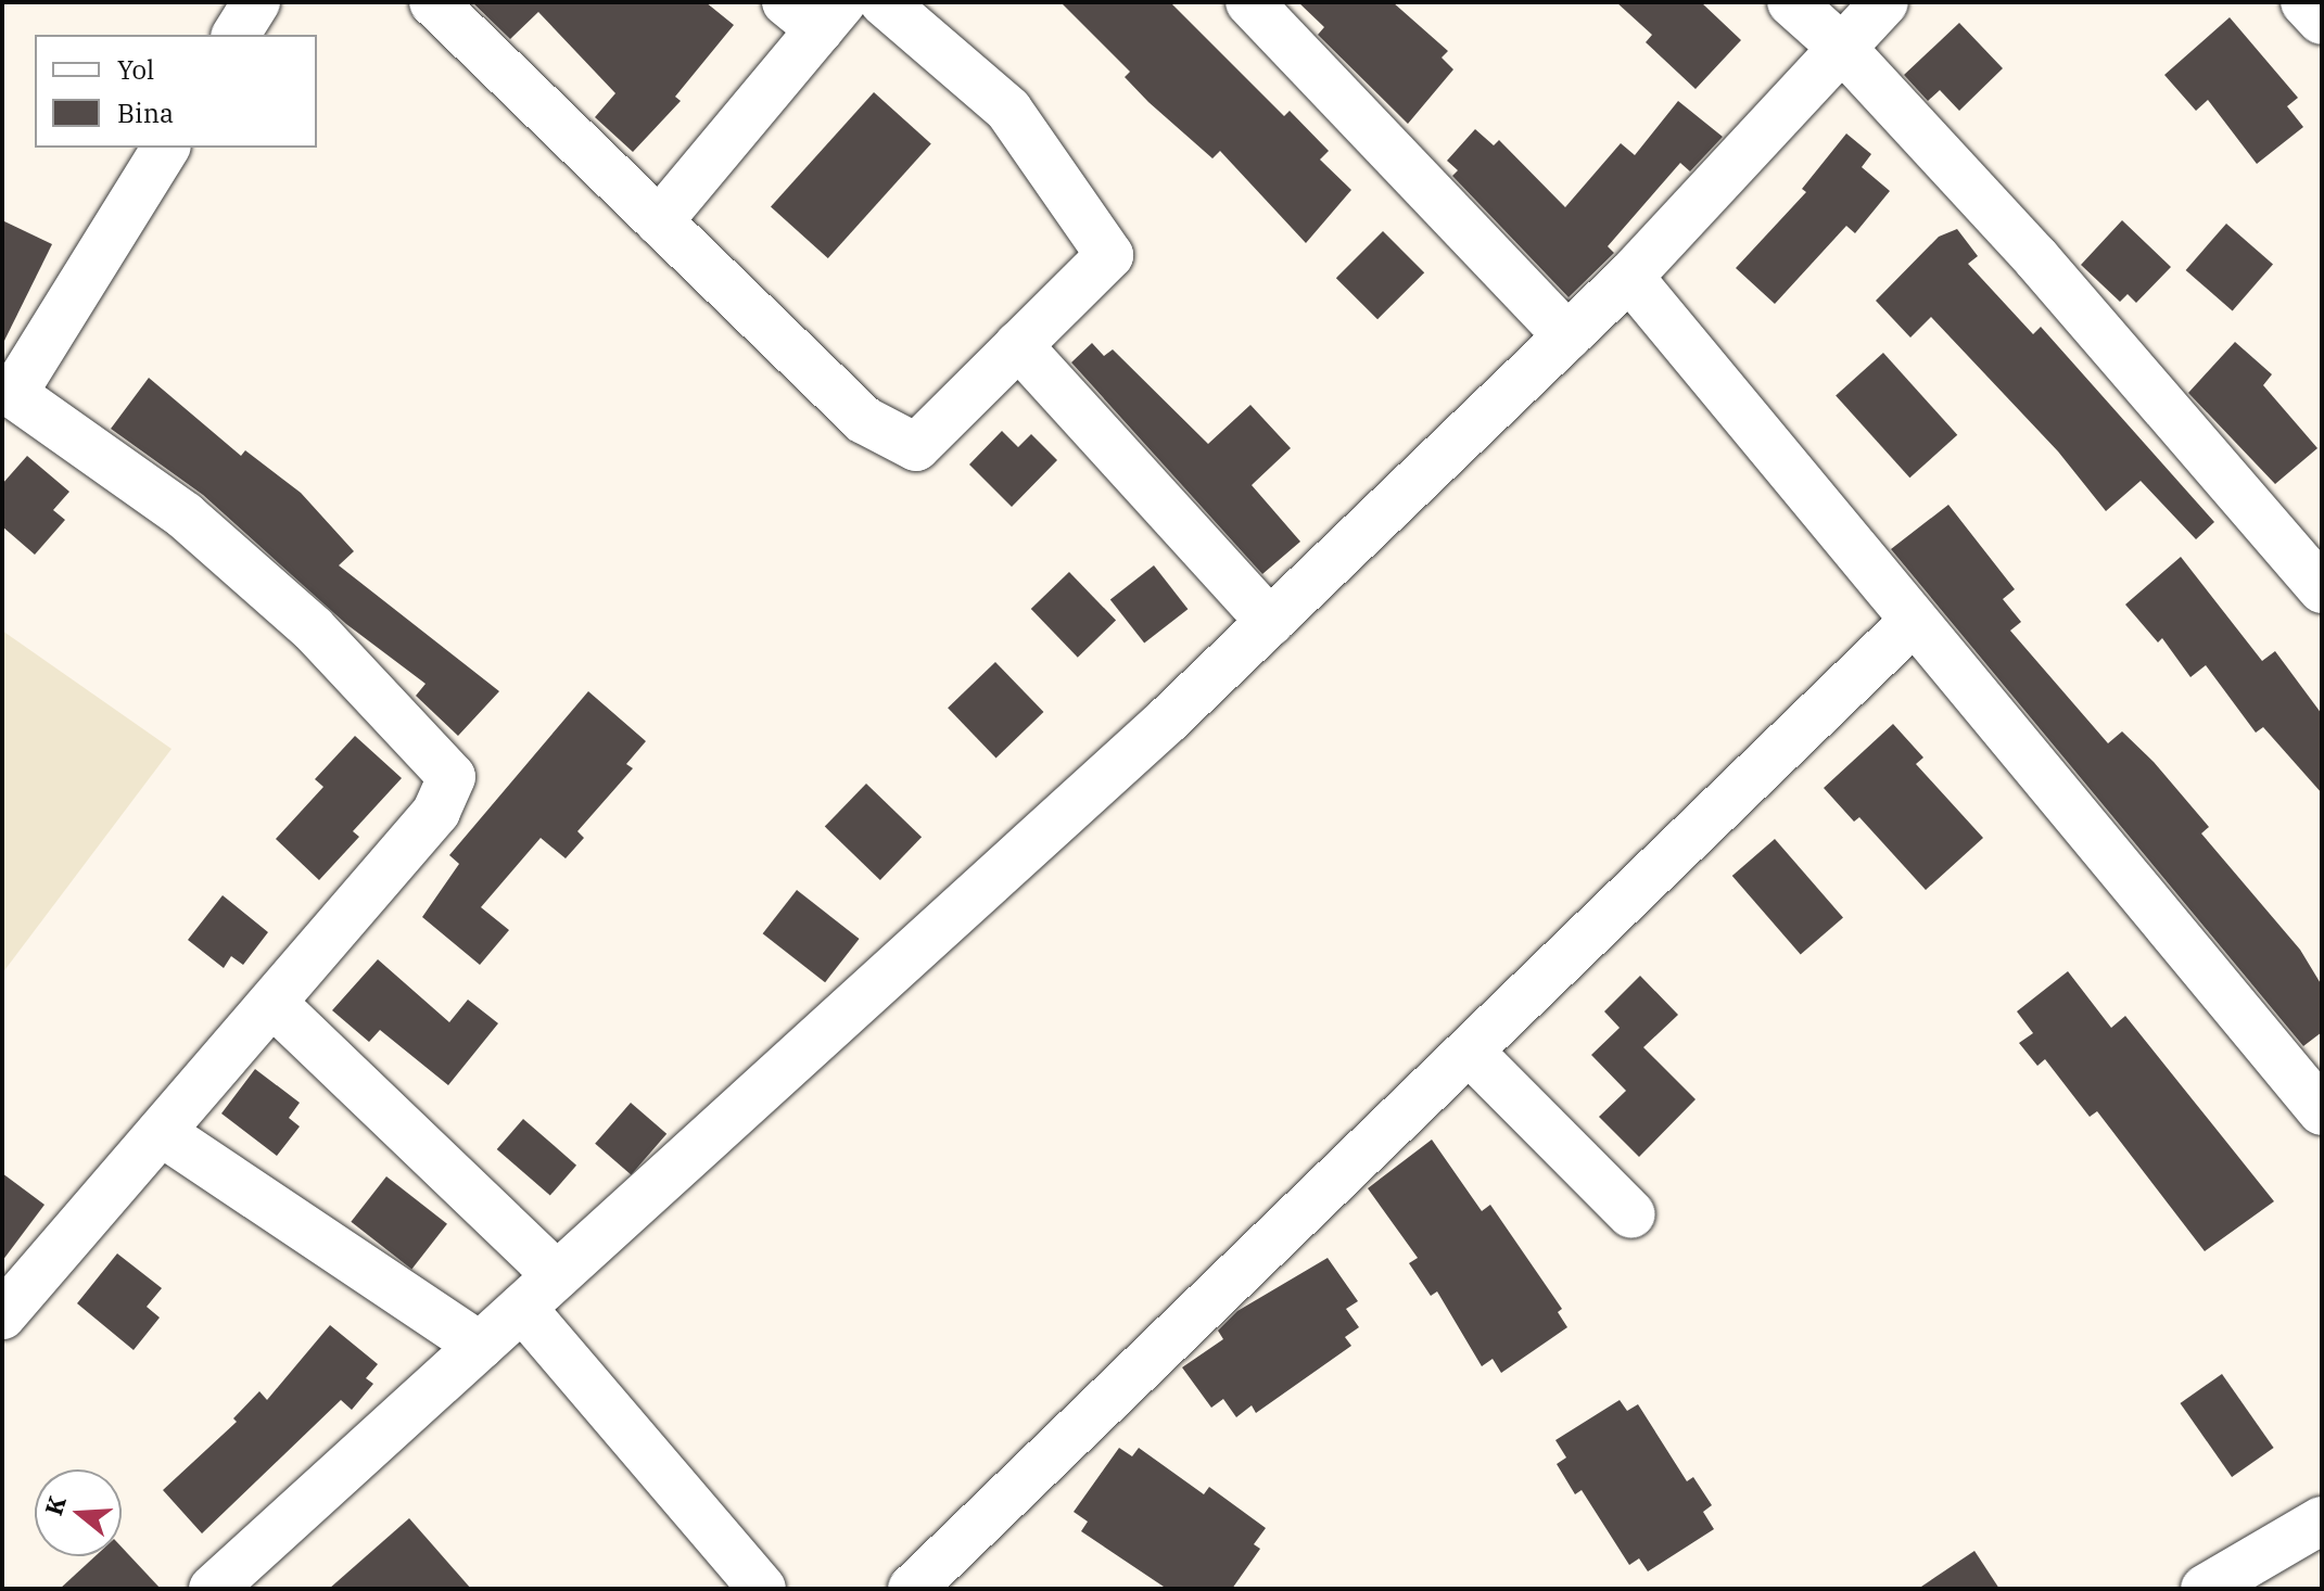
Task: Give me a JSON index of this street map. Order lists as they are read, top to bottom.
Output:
{
  "legend": ["Yol", "Bina"],
  "north": "left"
}
